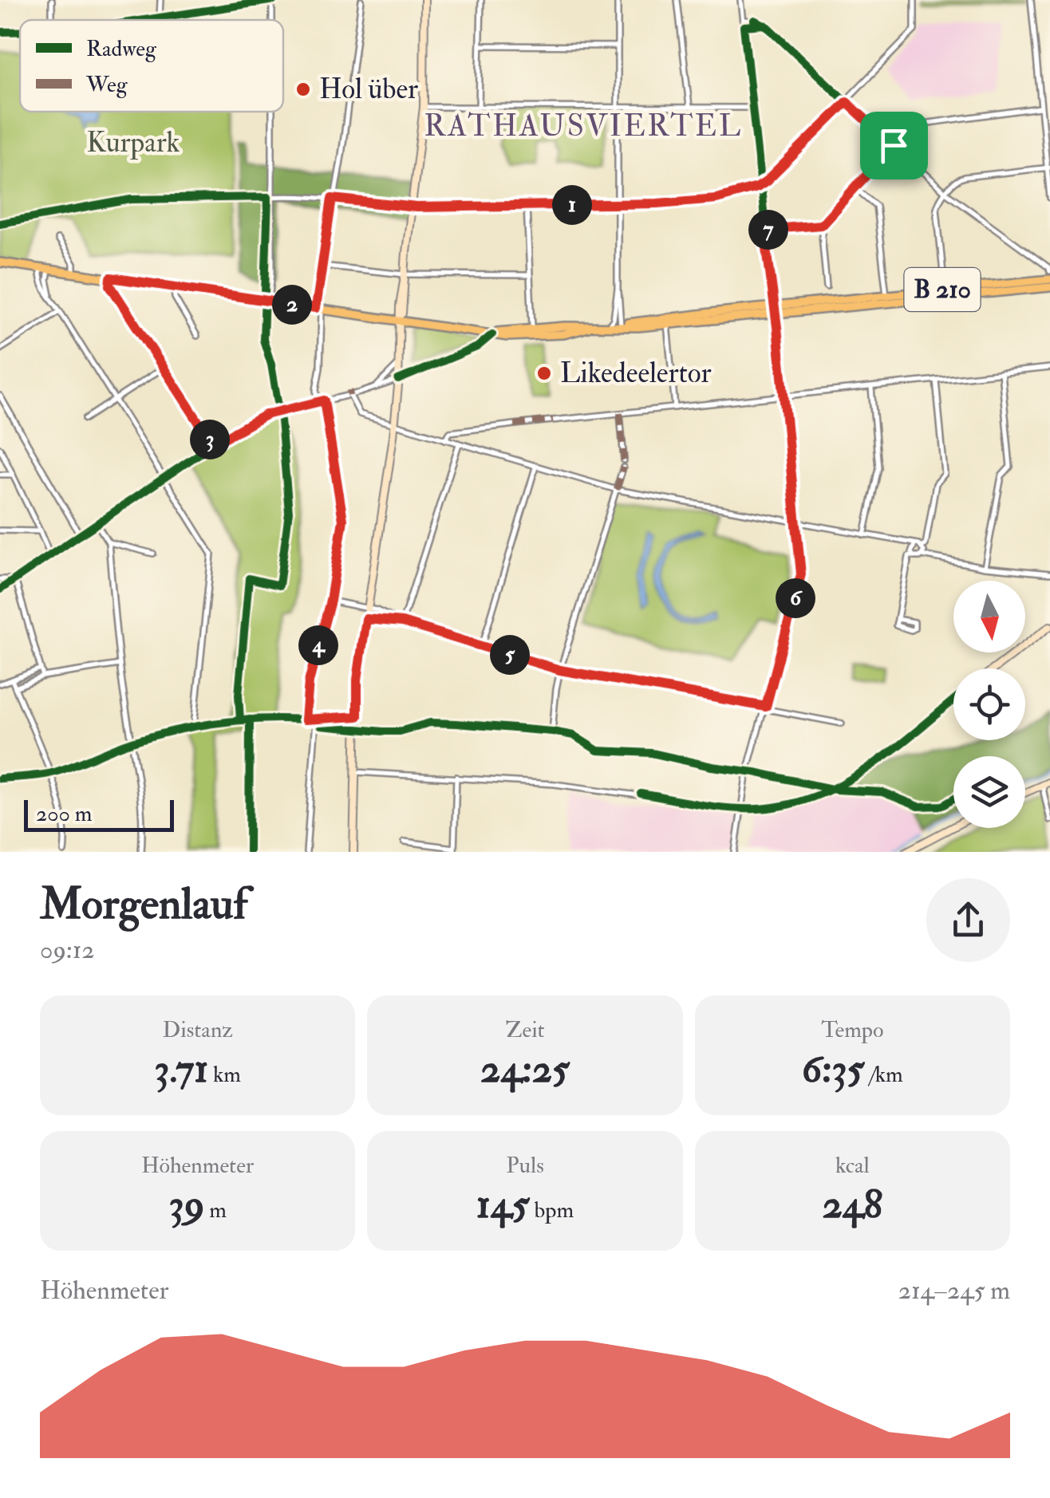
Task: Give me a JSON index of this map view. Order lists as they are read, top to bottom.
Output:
{
  "streets": {
    "main road": ["B 210"]
  },
  "districts": ["RATHAUSVIERTEL"],
  "parks": ["Kurpark"],
  "places": ["Hol über", "Likedeelertor"],
  "legend": ["Radweg", "Weg"],
  "scale_bar": "200 m",
  "north": "bottom",
  "page": {
    "pins": [
      "1",
      "7",
      "2",
      "3",
      "6",
      "4",
      "5"
    ],
    "scale": "200 m",
    "heading": ["Morgenlauf", "09:12"],
    "stats": [
      ["Distanz", "3.71 km"],
      ["Zeit", "24:25"],
      ["Tempo", "6:35 /km"],
      ["Höhenmeter", "39 m"],
      ["Puls", "145 bpm"],
      ["kcal", "248"]
    ],
    "chart": ["Höhenmeter", "214–245 m"]
  }
}
